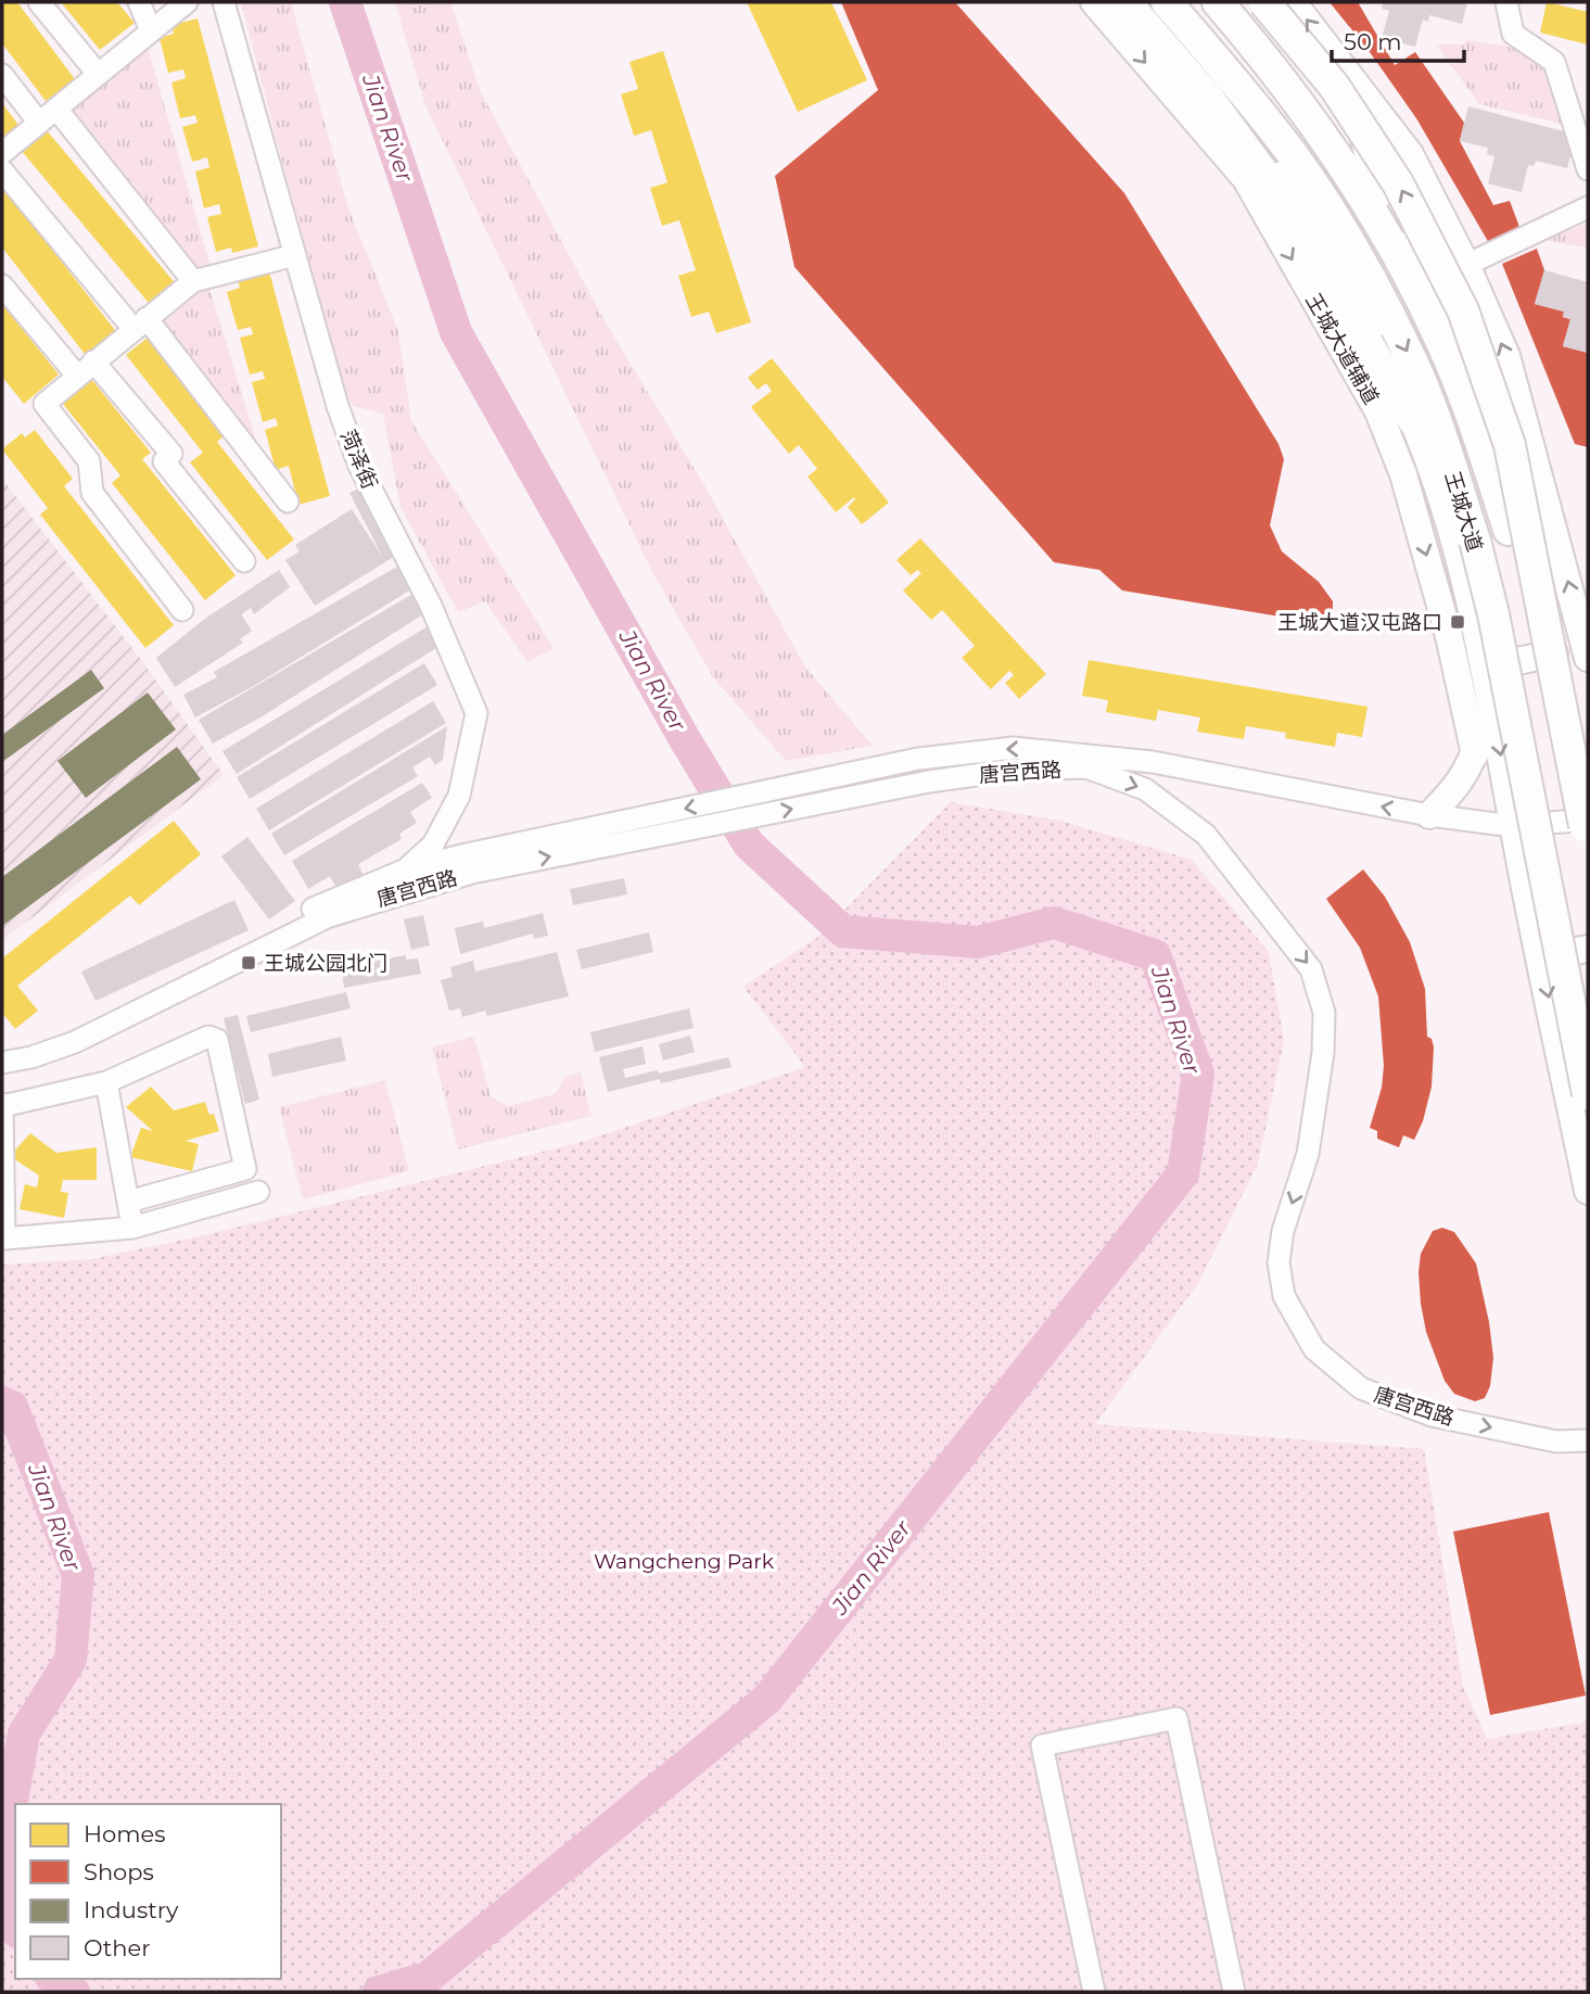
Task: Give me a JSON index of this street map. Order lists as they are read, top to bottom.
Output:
{
  "streets": {
    "highway": ["王城大道"],
    "main road": ["王城大道辅道"],
    "street": ["菏泽街", "唐宫西路"]
  },
  "crossings": [
    ["菏泽街", "唐宫西路"]
  ],
  "water": ["Jian River"],
  "parks": ["Wangcheng Park"],
  "places": {
    "transit": ["王城大道汉屯路口", "王城公园北门"]
  },
  "legend": [
    "Homes",
    "Shops",
    "Industry",
    "Other"
  ],
  "scale_bar": "50 m"
}
